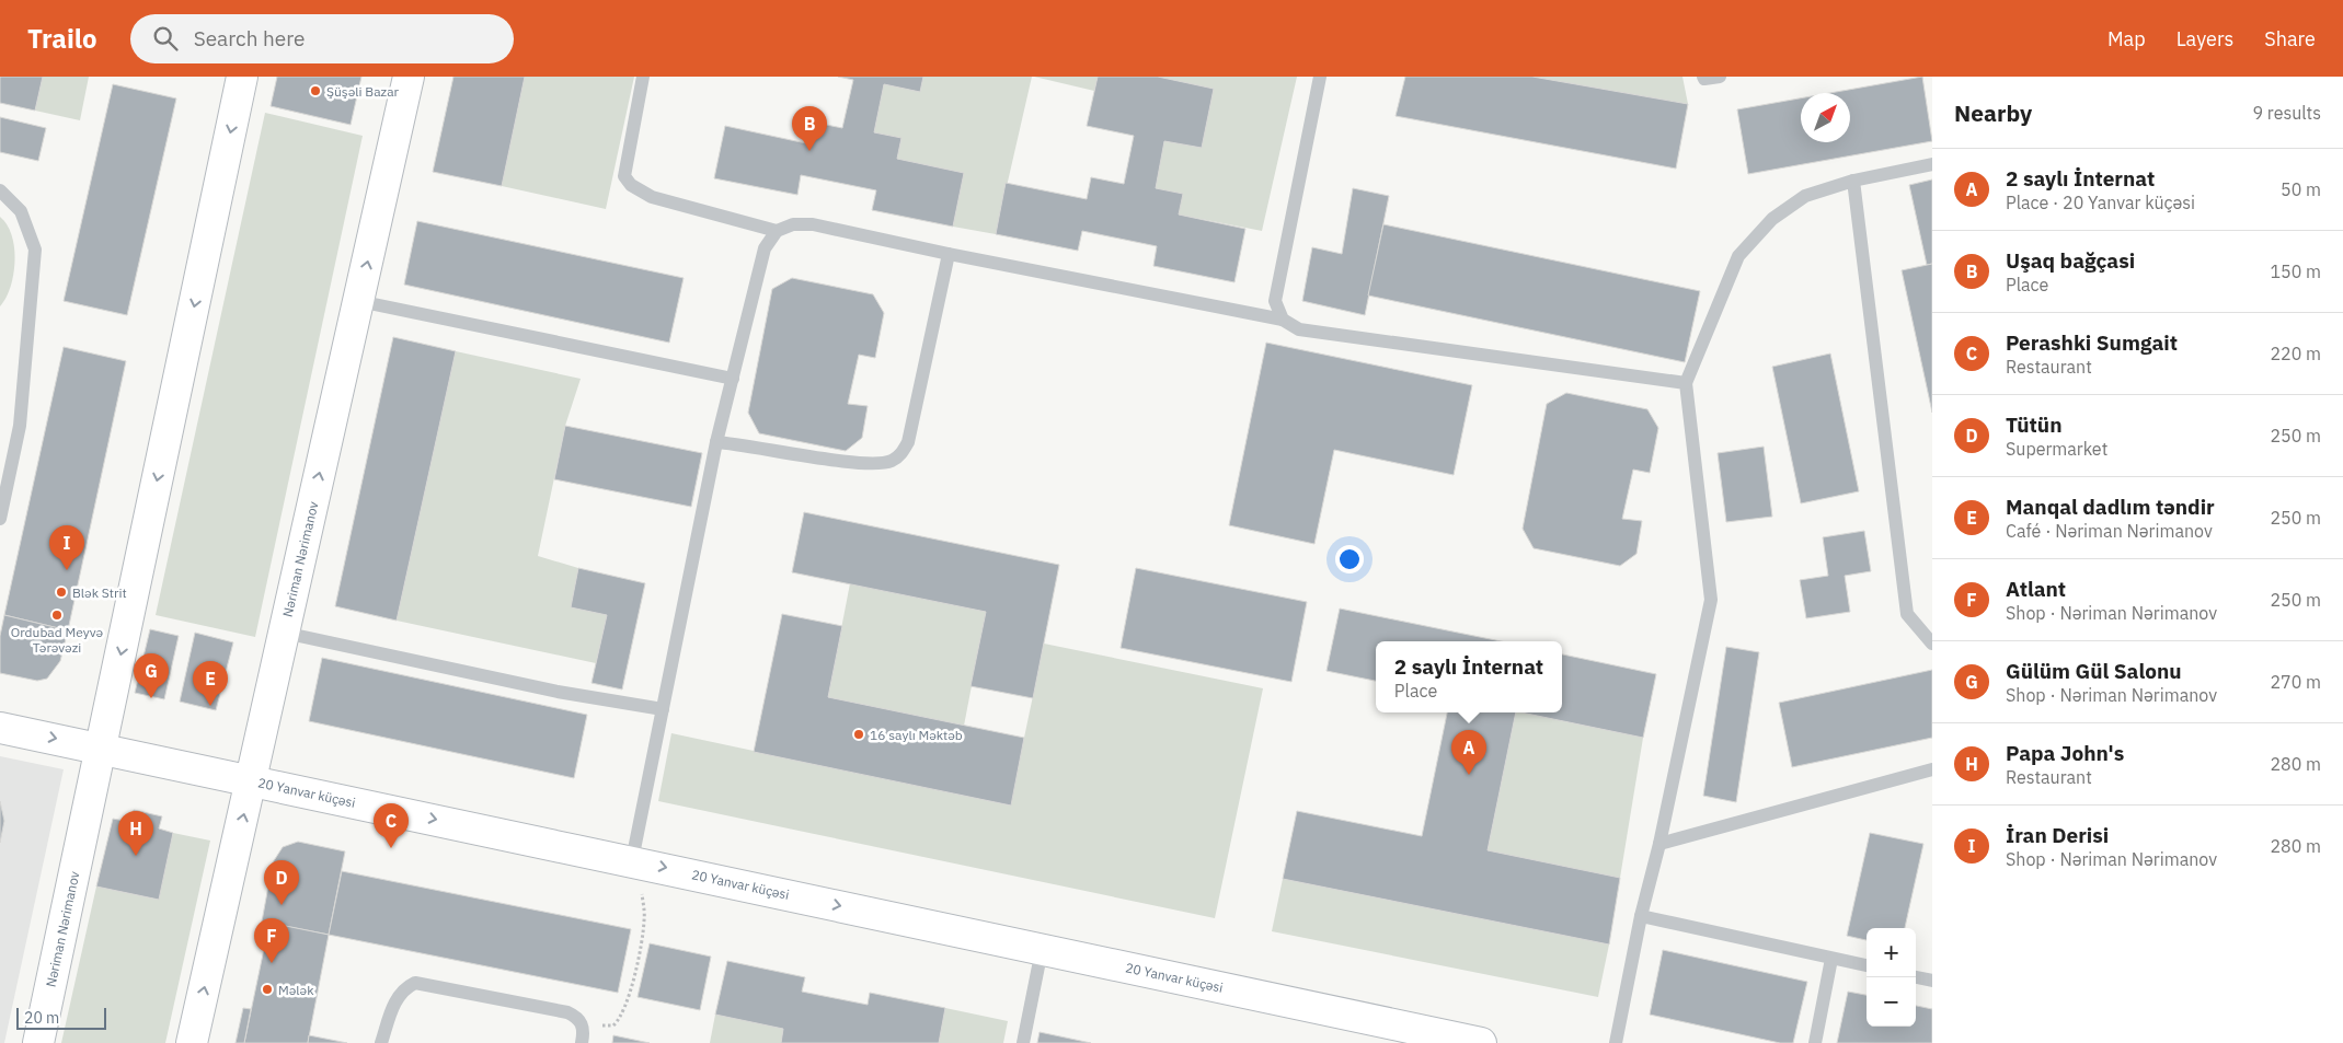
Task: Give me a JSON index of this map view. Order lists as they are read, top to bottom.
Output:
{
  "streets": {
    "main road": ["Nəriman Nərimanov", "20 Yanvar küçəsi"]
  },
  "crossings": [
    ["Nəriman Nərimanov", "20 Yanvar küçəsi"]
  ],
  "one_way": ["20 Yanvar küçəsi"],
  "places": [
    "Şüşəli Bazar",
    "Blək Strit",
    "Ordubad Meyvə Tərəvəzi",
    "16 saylı Məktəb",
    "Mələk"
  ],
  "scale_bar": "20 m",
  "north": "top right",
  "page": {
    "header": "Trailo",
    "search": "Search here",
    "nav": ["Map", "Layers", "Share"],
    "heading": ["Nearby", "9 results"],
    "pins": [
      "B",
      "I",
      "G",
      "E",
      "A",
      "C",
      "H",
      "D",
      "F"
    ],
    "list": [
      {
        "mark": "A",
        "name": "2 saylı İnternat",
        "note": "Place · 20 Yanvar küçəsi",
        "value": "50 m"
      },
      {
        "mark": "B",
        "name": "Uşaq bağçasi",
        "note": "Place",
        "value": "150 m"
      },
      {
        "mark": "C",
        "name": "Perashki Sumgait",
        "note": "Restaurant",
        "value": "220 m"
      },
      {
        "mark": "D",
        "name": "Tütün",
        "note": "Supermarket",
        "value": "250 m"
      },
      {
        "mark": "E",
        "name": "Manqal dadlım təndir",
        "note": "Café · Nəriman Nərimanov",
        "value": "250 m"
      },
      {
        "mark": "F",
        "name": "Atlant",
        "note": "Shop · Nəriman Nərimanov",
        "value": "250 m"
      },
      {
        "mark": "G",
        "name": "Gülüm Gül Salonu",
        "note": "Shop · Nəriman Nərimanov",
        "value": "270 m"
      },
      {
        "mark": "H",
        "name": "Papa John's",
        "note": "Restaurant",
        "value": "280 m"
      },
      {
        "mark": "I",
        "name": "İran Derisi",
        "note": "Shop · Nəriman Nərimanov",
        "value": "280 m"
      }
    ],
    "popup": ["2 saylı İnternat", "Place"],
    "map_buttons": ["+", "−"],
    "scale": "20 m"
  }
}
